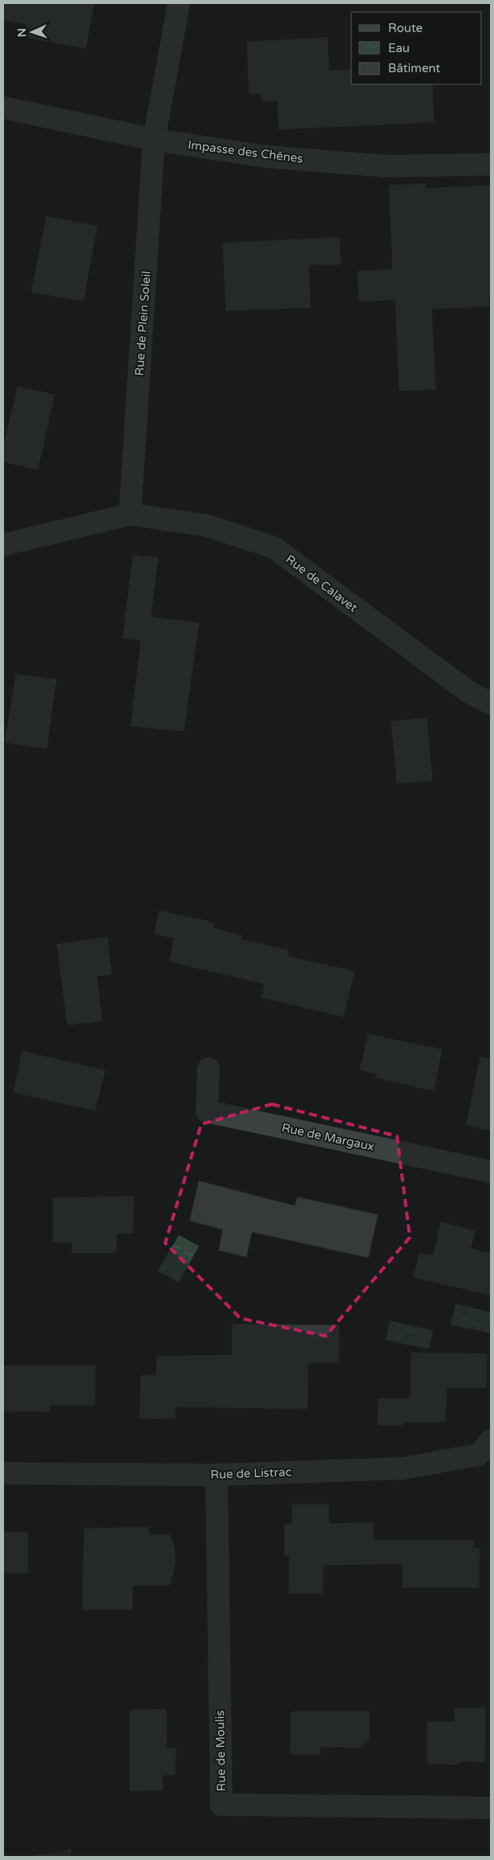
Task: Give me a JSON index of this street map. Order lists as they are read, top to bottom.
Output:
{
  "streets": {
    "street": [
      "Impasse des Chênes",
      "Rue de Plein Soleil",
      "Rue de Calavet",
      "Rue de Margaux",
      "Rue de Listrac",
      "Rue de Moulis"
    ]
  },
  "crossings": [
    ["Impasse des Chênes", "Rue de Plein Soleil"],
    ["Rue de Plein Soleil", "Rue de Calavet"],
    ["Rue de Listrac", "Rue de Moulis"]
  ],
  "legend": ["Route", "Eau", "Bâtiment"],
  "north": "left"
}
